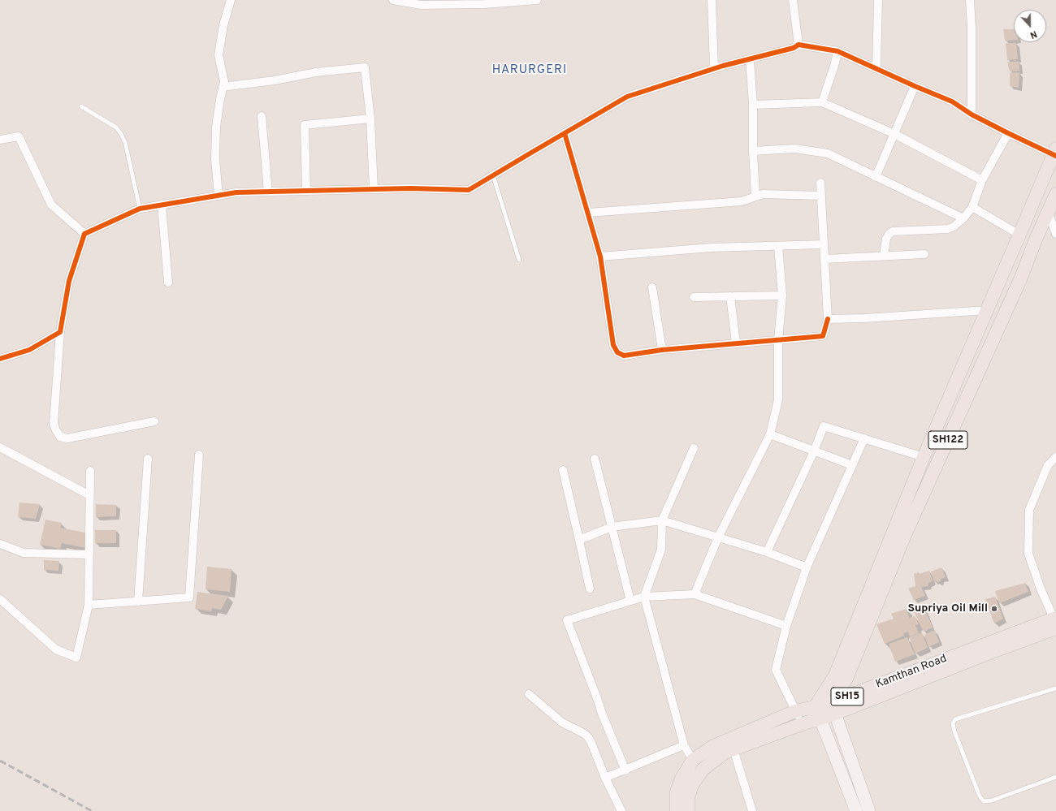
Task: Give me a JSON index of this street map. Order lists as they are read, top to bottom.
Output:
{
  "streets": {
    "main road": ["SH122", "Kamthan Road", "SH15"]
  },
  "crossings": [
    ["SH122", "Kamthan Road"]
  ],
  "districts": ["HARURGERI"],
  "places": ["Supriya Oil Mill"],
  "north": "bottom"
}
